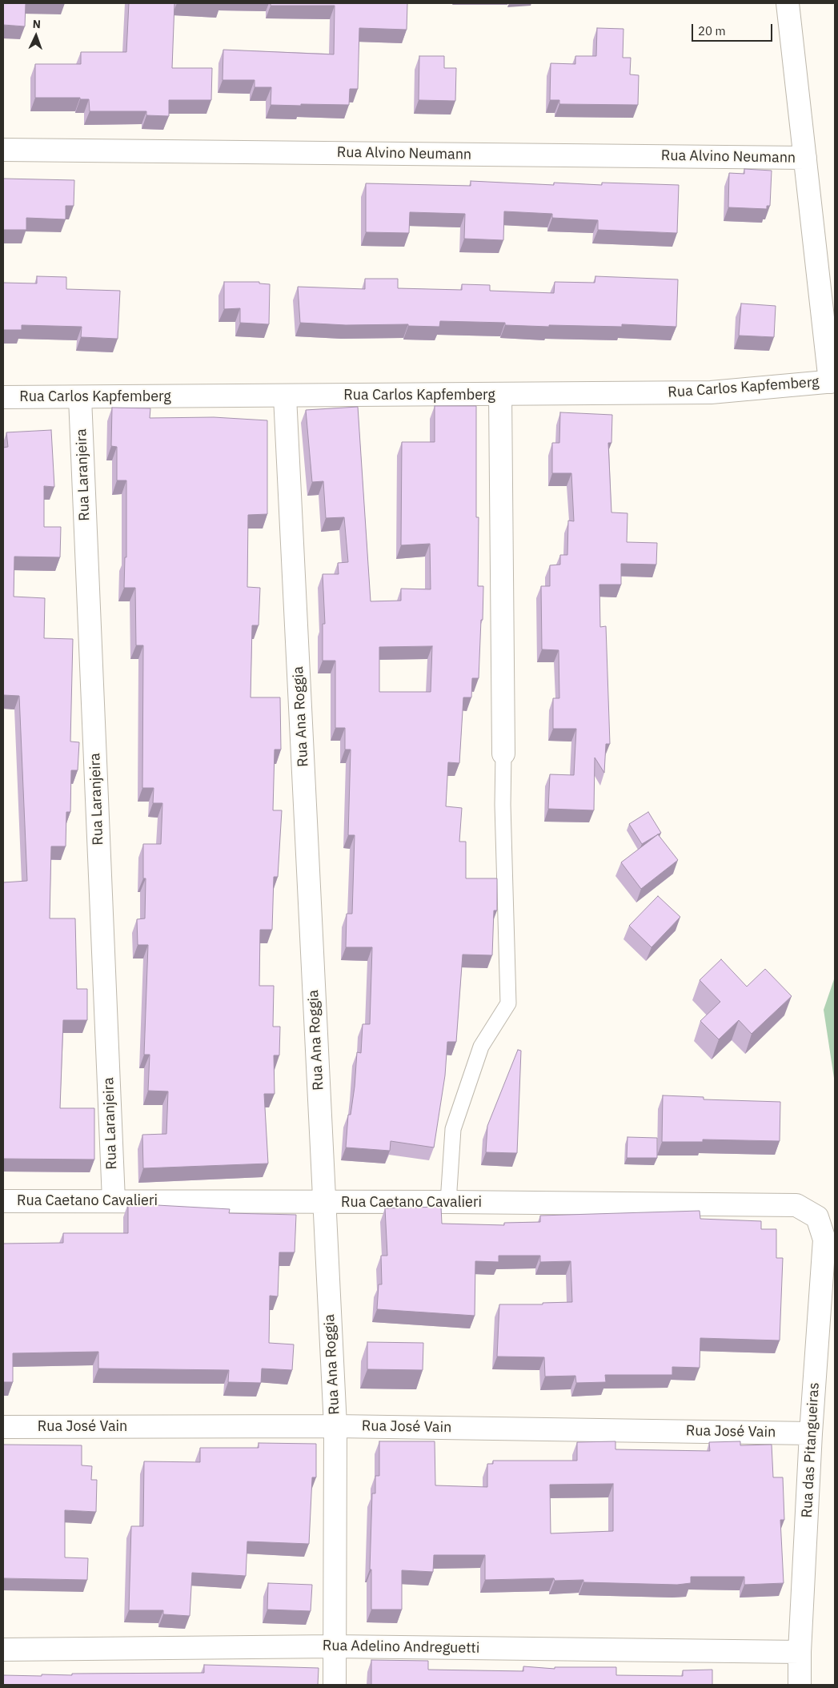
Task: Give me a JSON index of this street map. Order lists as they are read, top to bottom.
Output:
{
  "streets": {
    "street": [
      "Rua Alvino Neumann",
      "Rua Carlos Kapfemberg",
      "Rua Laranjeira",
      "Rua Ana Roggia",
      "Rua Caetano Cavalieri",
      "Rua José Vain",
      "Rua das Pitangueiras",
      "Rua Adelino Andreguetti"
    ]
  },
  "crossings": [
    ["Rua Carlos Kapfemberg", "Rua Laranjeira"],
    ["Rua Carlos Kapfemberg", "Rua Ana Roggia"],
    ["Rua Laranjeira", "Rua Caetano Cavalieri"],
    ["Rua Ana Roggia", "Rua Caetano Cavalieri"],
    ["Rua Ana Roggia", "Rua José Vain"],
    ["Rua Ana Roggia", "Rua Adelino Andreguetti"],
    ["Rua Caetano Cavalieri", "Rua das Pitangueiras"],
    ["Rua José Vain", "Rua das Pitangueiras"],
    ["Rua das Pitangueiras", "Rua Adelino Andreguetti"]
  ],
  "scale_bar": "20 m",
  "north": "top"
}
